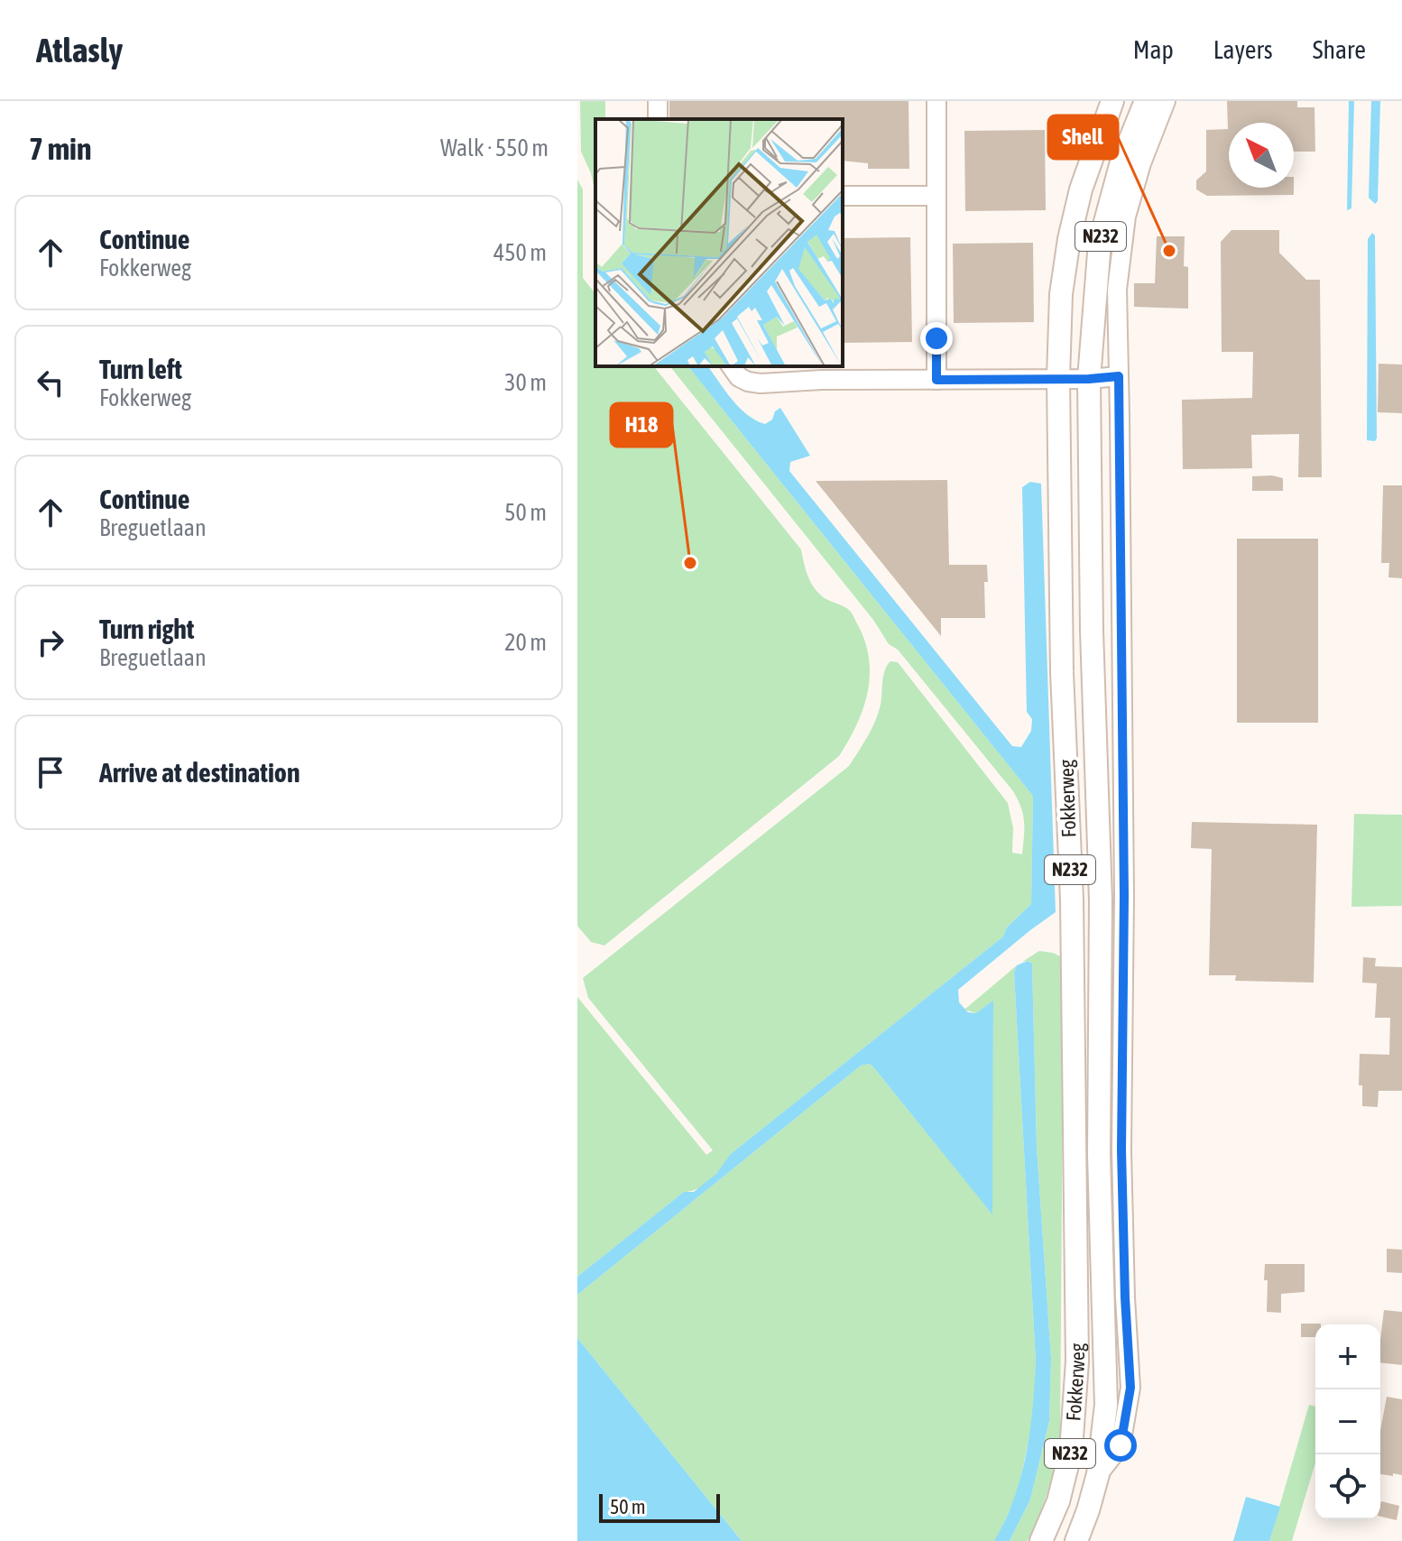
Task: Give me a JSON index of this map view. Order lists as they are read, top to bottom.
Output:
{
  "streets": {
    "main road": ["N232", "Fokkerweg"]
  },
  "places": ["Shell", "H18"],
  "scale_bar": "50 m",
  "north": "top left",
  "page": {
    "header": "Atlasly",
    "nav": ["Map", "Layers", "Share"],
    "heading": ["7 min", "Walk · 550 m"],
    "list": [
      ["Continue", "Fokkerweg", "450 m"],
      ["Turn left", "Fokkerweg", "30 m"],
      ["Continue", "Breguetlaan", "50 m"],
      ["Turn right", "Breguetlaan", "20 m"],
      "Arrive at destination"
    ],
    "map_buttons": ["+", "−"],
    "scale": "50 m"
  }
}
